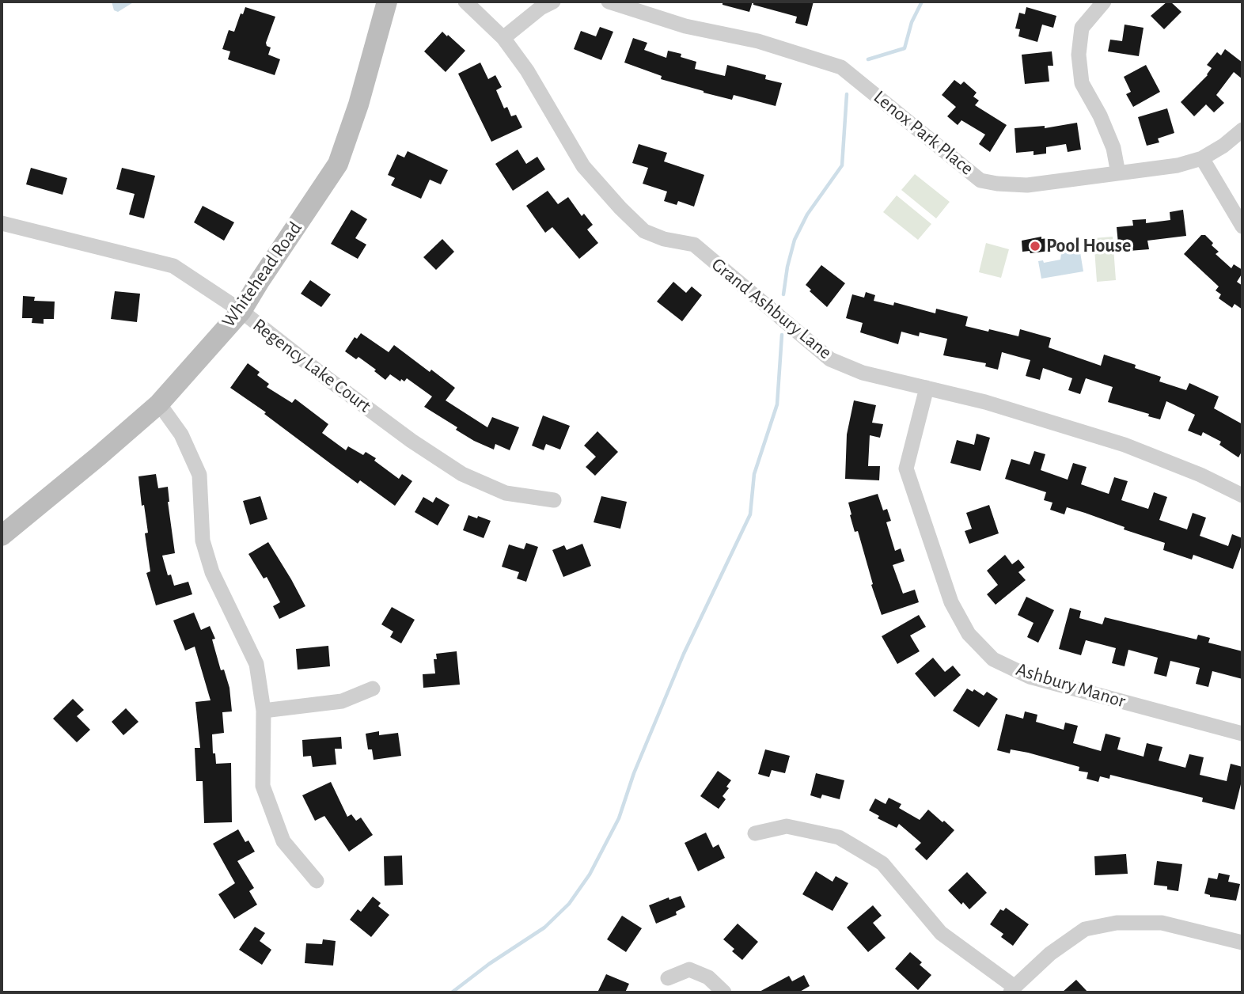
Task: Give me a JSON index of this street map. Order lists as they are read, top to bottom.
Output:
{
  "streets": {
    "street": [
      "Lenox Park Place",
      "Whitehead Road",
      "Grand Ashbury Lane",
      "Regency Lake Court",
      "Ashbury Manor"
    ]
  },
  "crossings": [
    ["Whitehead Road", "Regency Lake Court"],
    ["Grand Ashbury Lane", "Ashbury Manor"]
  ],
  "places": ["Pool House"]
}
